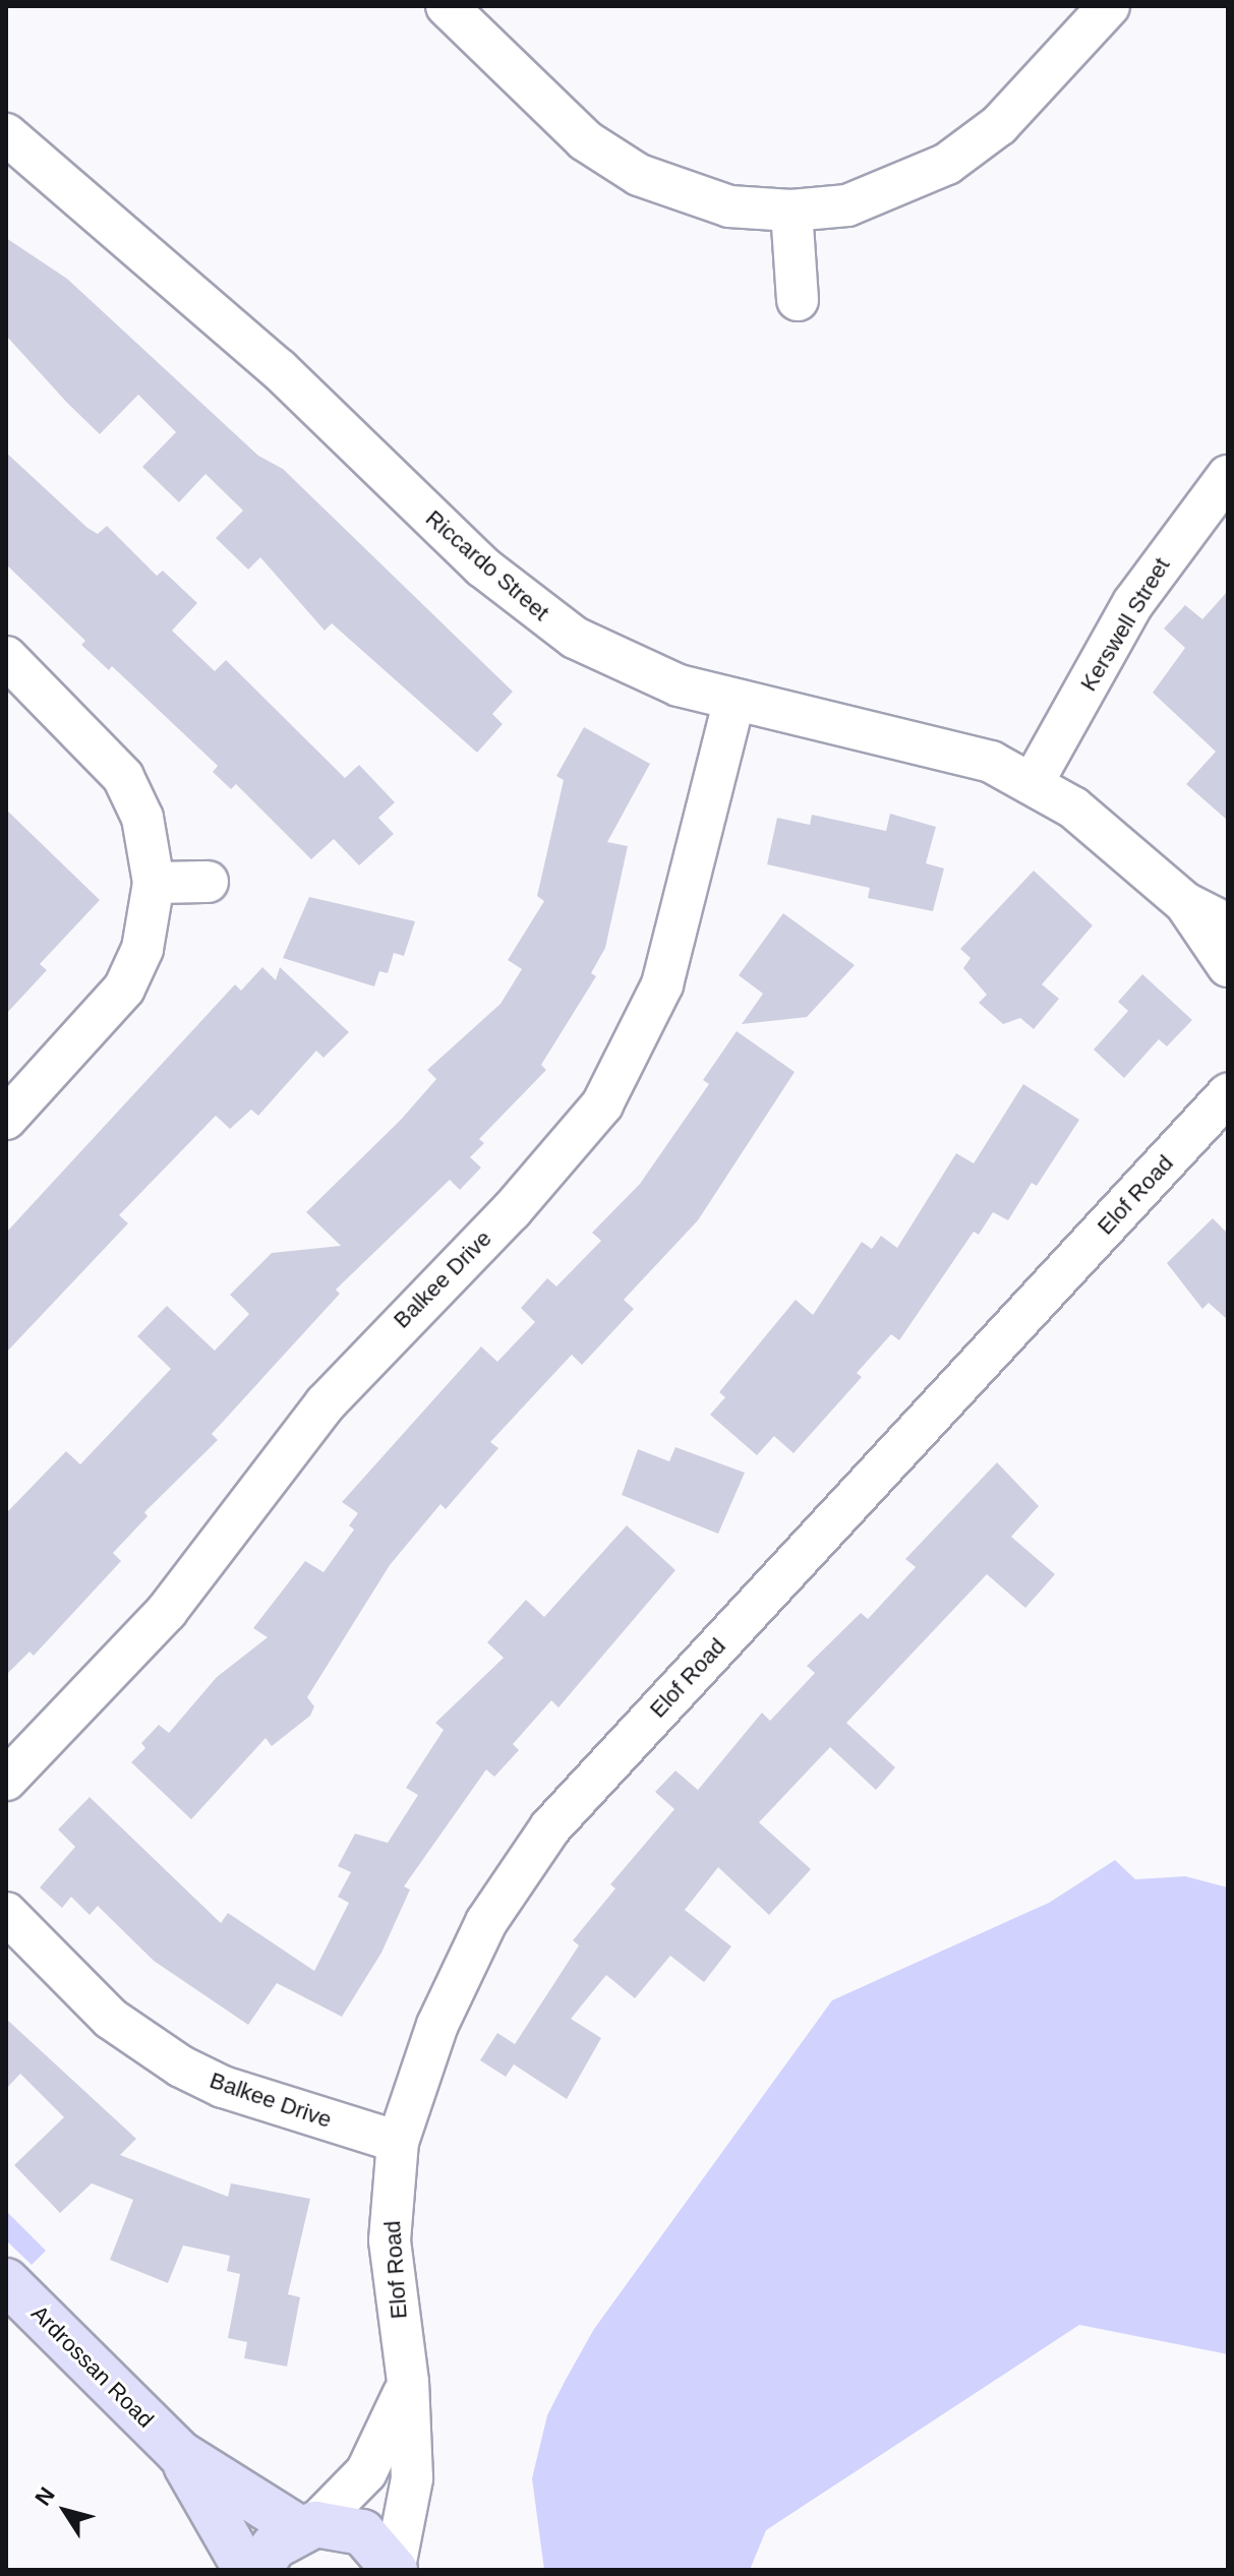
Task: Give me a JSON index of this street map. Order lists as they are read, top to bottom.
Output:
{
  "streets": {
    "main road": ["Ardrossan Road"],
    "street": [
      "Riccardo Street",
      "Kerswell Street",
      "Elof Road",
      "Balkee Drive"
    ]
  },
  "crossings": [
    ["Riccardo Street", "Kerswell Street"],
    ["Riccardo Street", "Balkee Drive"],
    ["Elof Road", "Balkee Drive"]
  ],
  "north": "top left"
}
